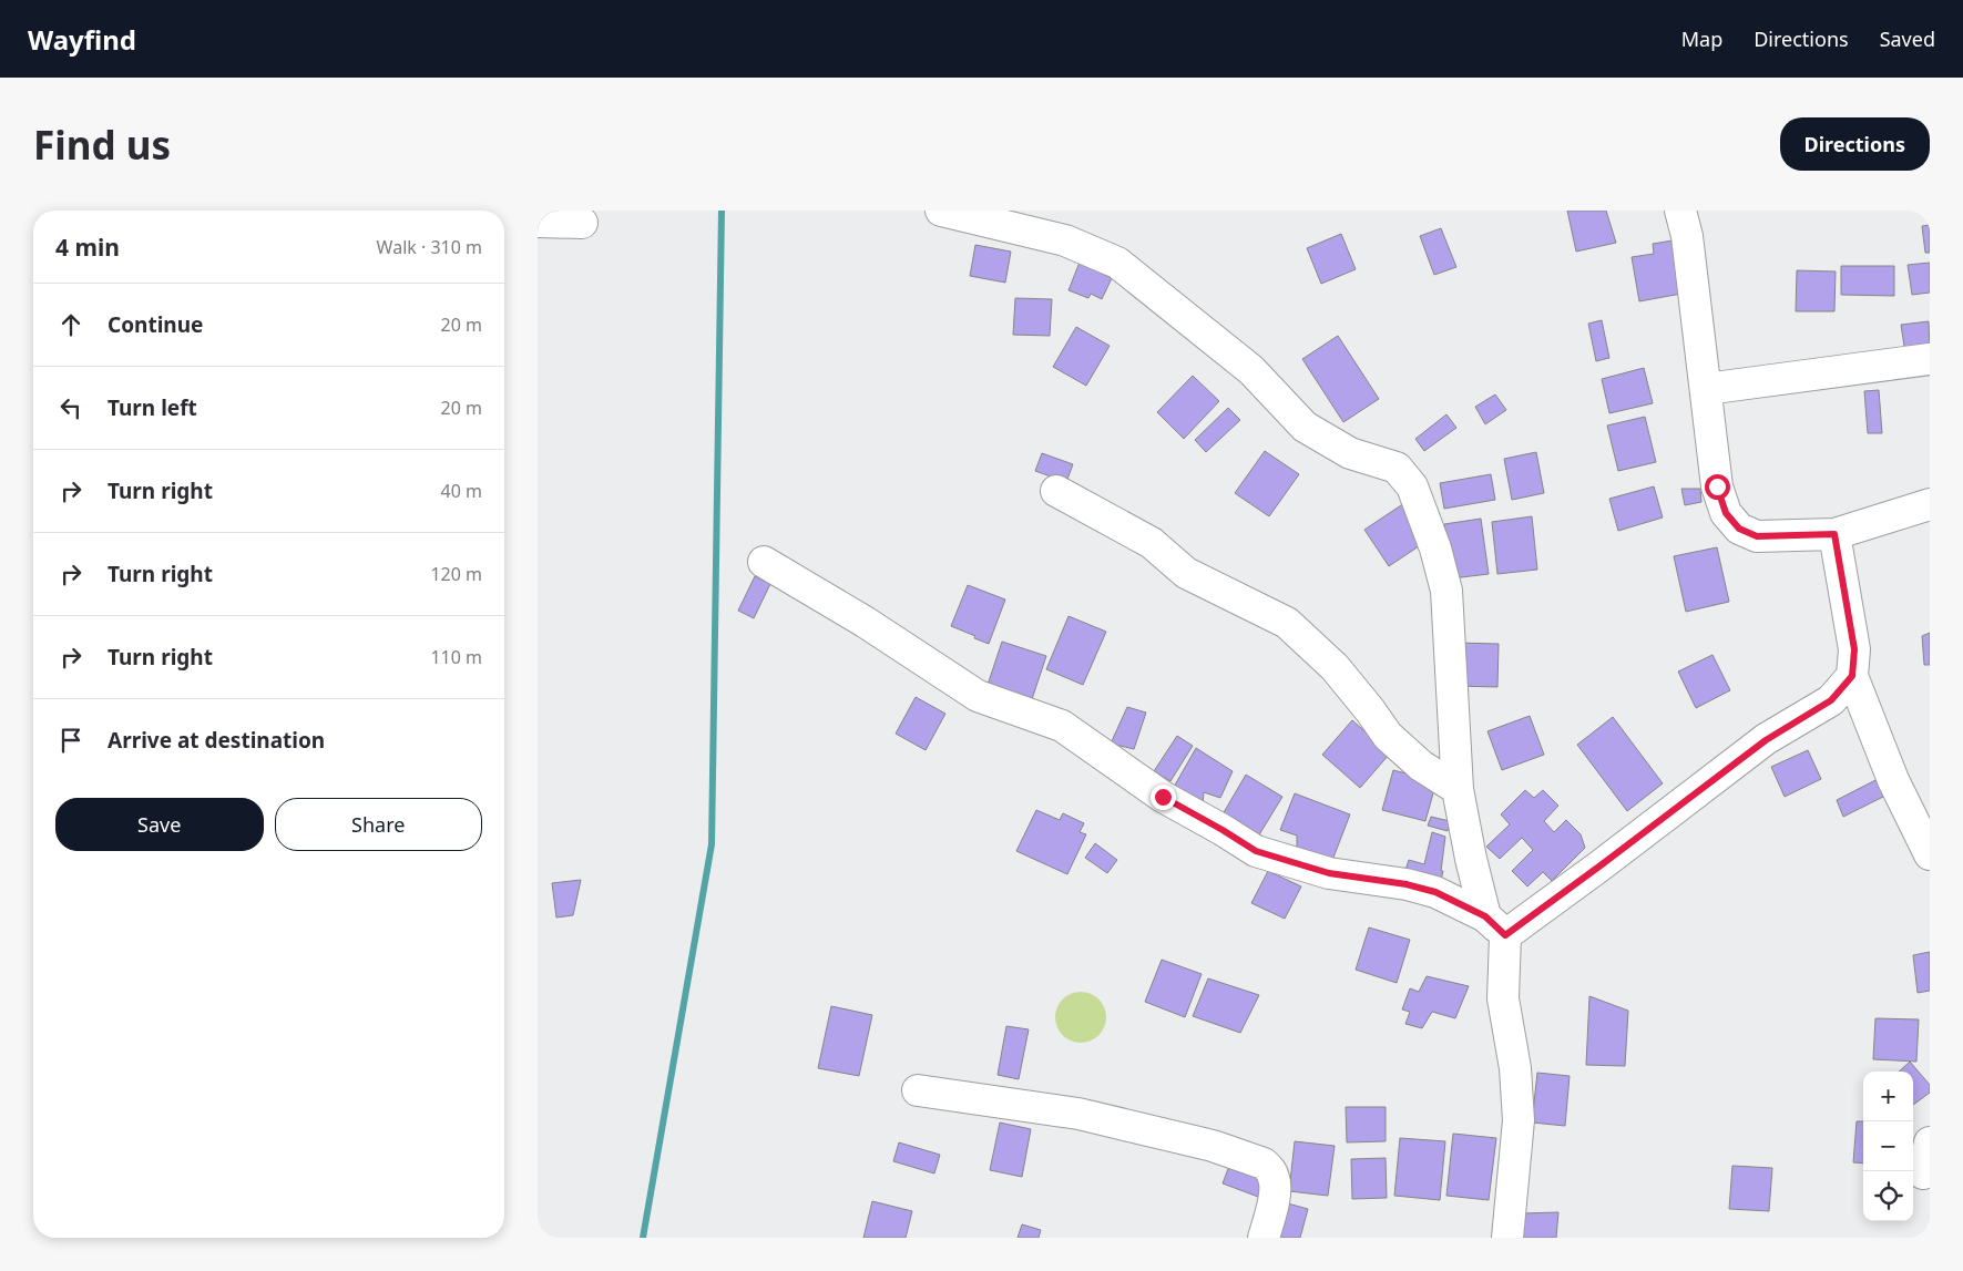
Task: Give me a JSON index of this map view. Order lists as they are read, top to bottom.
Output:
{
  "page": {
    "header": "Wayfind",
    "nav": ["Map", "Directions", "Saved"],
    "buttons": [
      "Directions",
      ["Save", "Share"]
    ],
    "title": "Find us",
    "heading": ["4 min", "Walk · 310 m"],
    "list": [
      ["Continue", "20 m"],
      ["Turn left", "20 m"],
      ["Turn right", "40 m"],
      ["Turn right", "120 m"],
      ["Turn right", "110 m"],
      "Arrive at destination"
    ],
    "map_buttons": ["+", "−"]
  }
}
